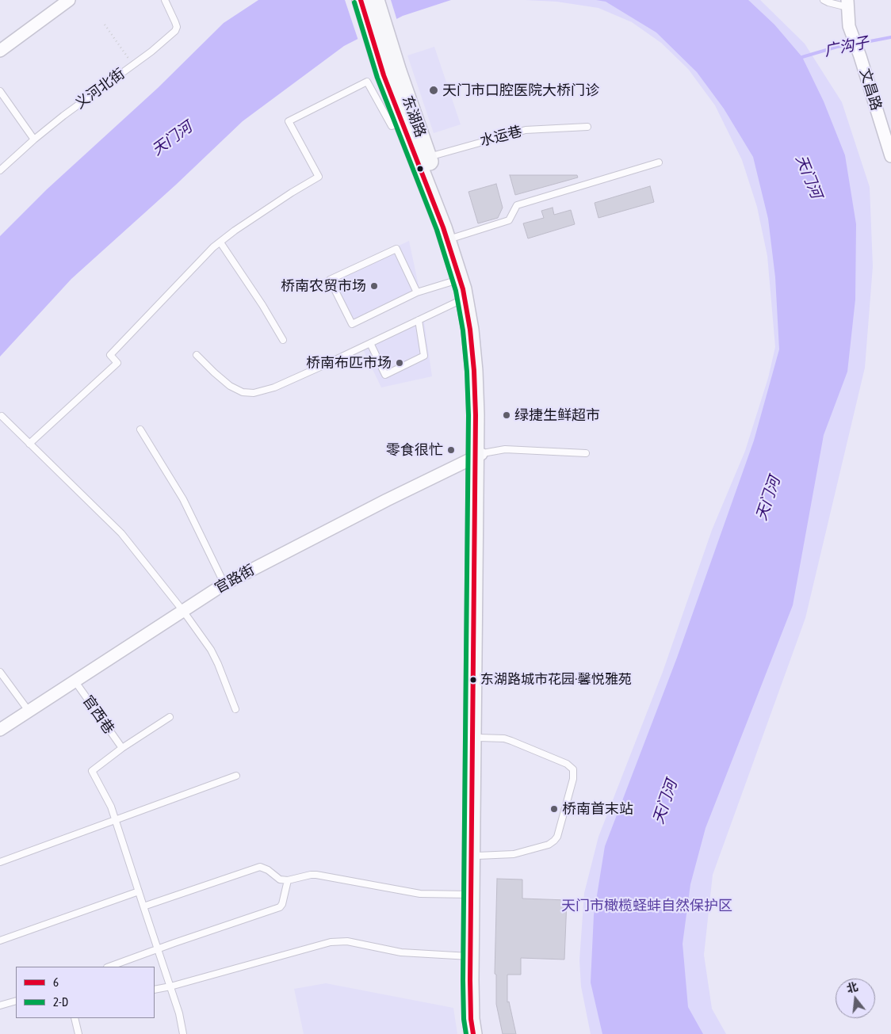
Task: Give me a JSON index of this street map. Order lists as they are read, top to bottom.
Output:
{
  "streets": {
    "main road": ["东湖路"],
    "street": ["文昌路", "官路街"],
    "lane": ["义河北街", "水运巷", "官西巷"]
  },
  "crossings": [
    ["东湖路", "水运巷"],
    ["东湖路", "官路街"],
    ["官路街", "官西巷"]
  ],
  "water": ["广沟子", "天门河"],
  "parks": ["天门市橄榄蛏蚌自然保护区"],
  "places": [
    "天门市口腔医院大桥门诊",
    "桥南农贸市场",
    "桥南布匹市场",
    "绿捷生鲜超市",
    "零食很忙",
    "东湖路城市花园·馨悦雅苑",
    "桥南首末站"
  ],
  "lines": ["transit line 6", "transit line 2-D"],
  "legend": ["6", "2-D"],
  "north": "top"
}
